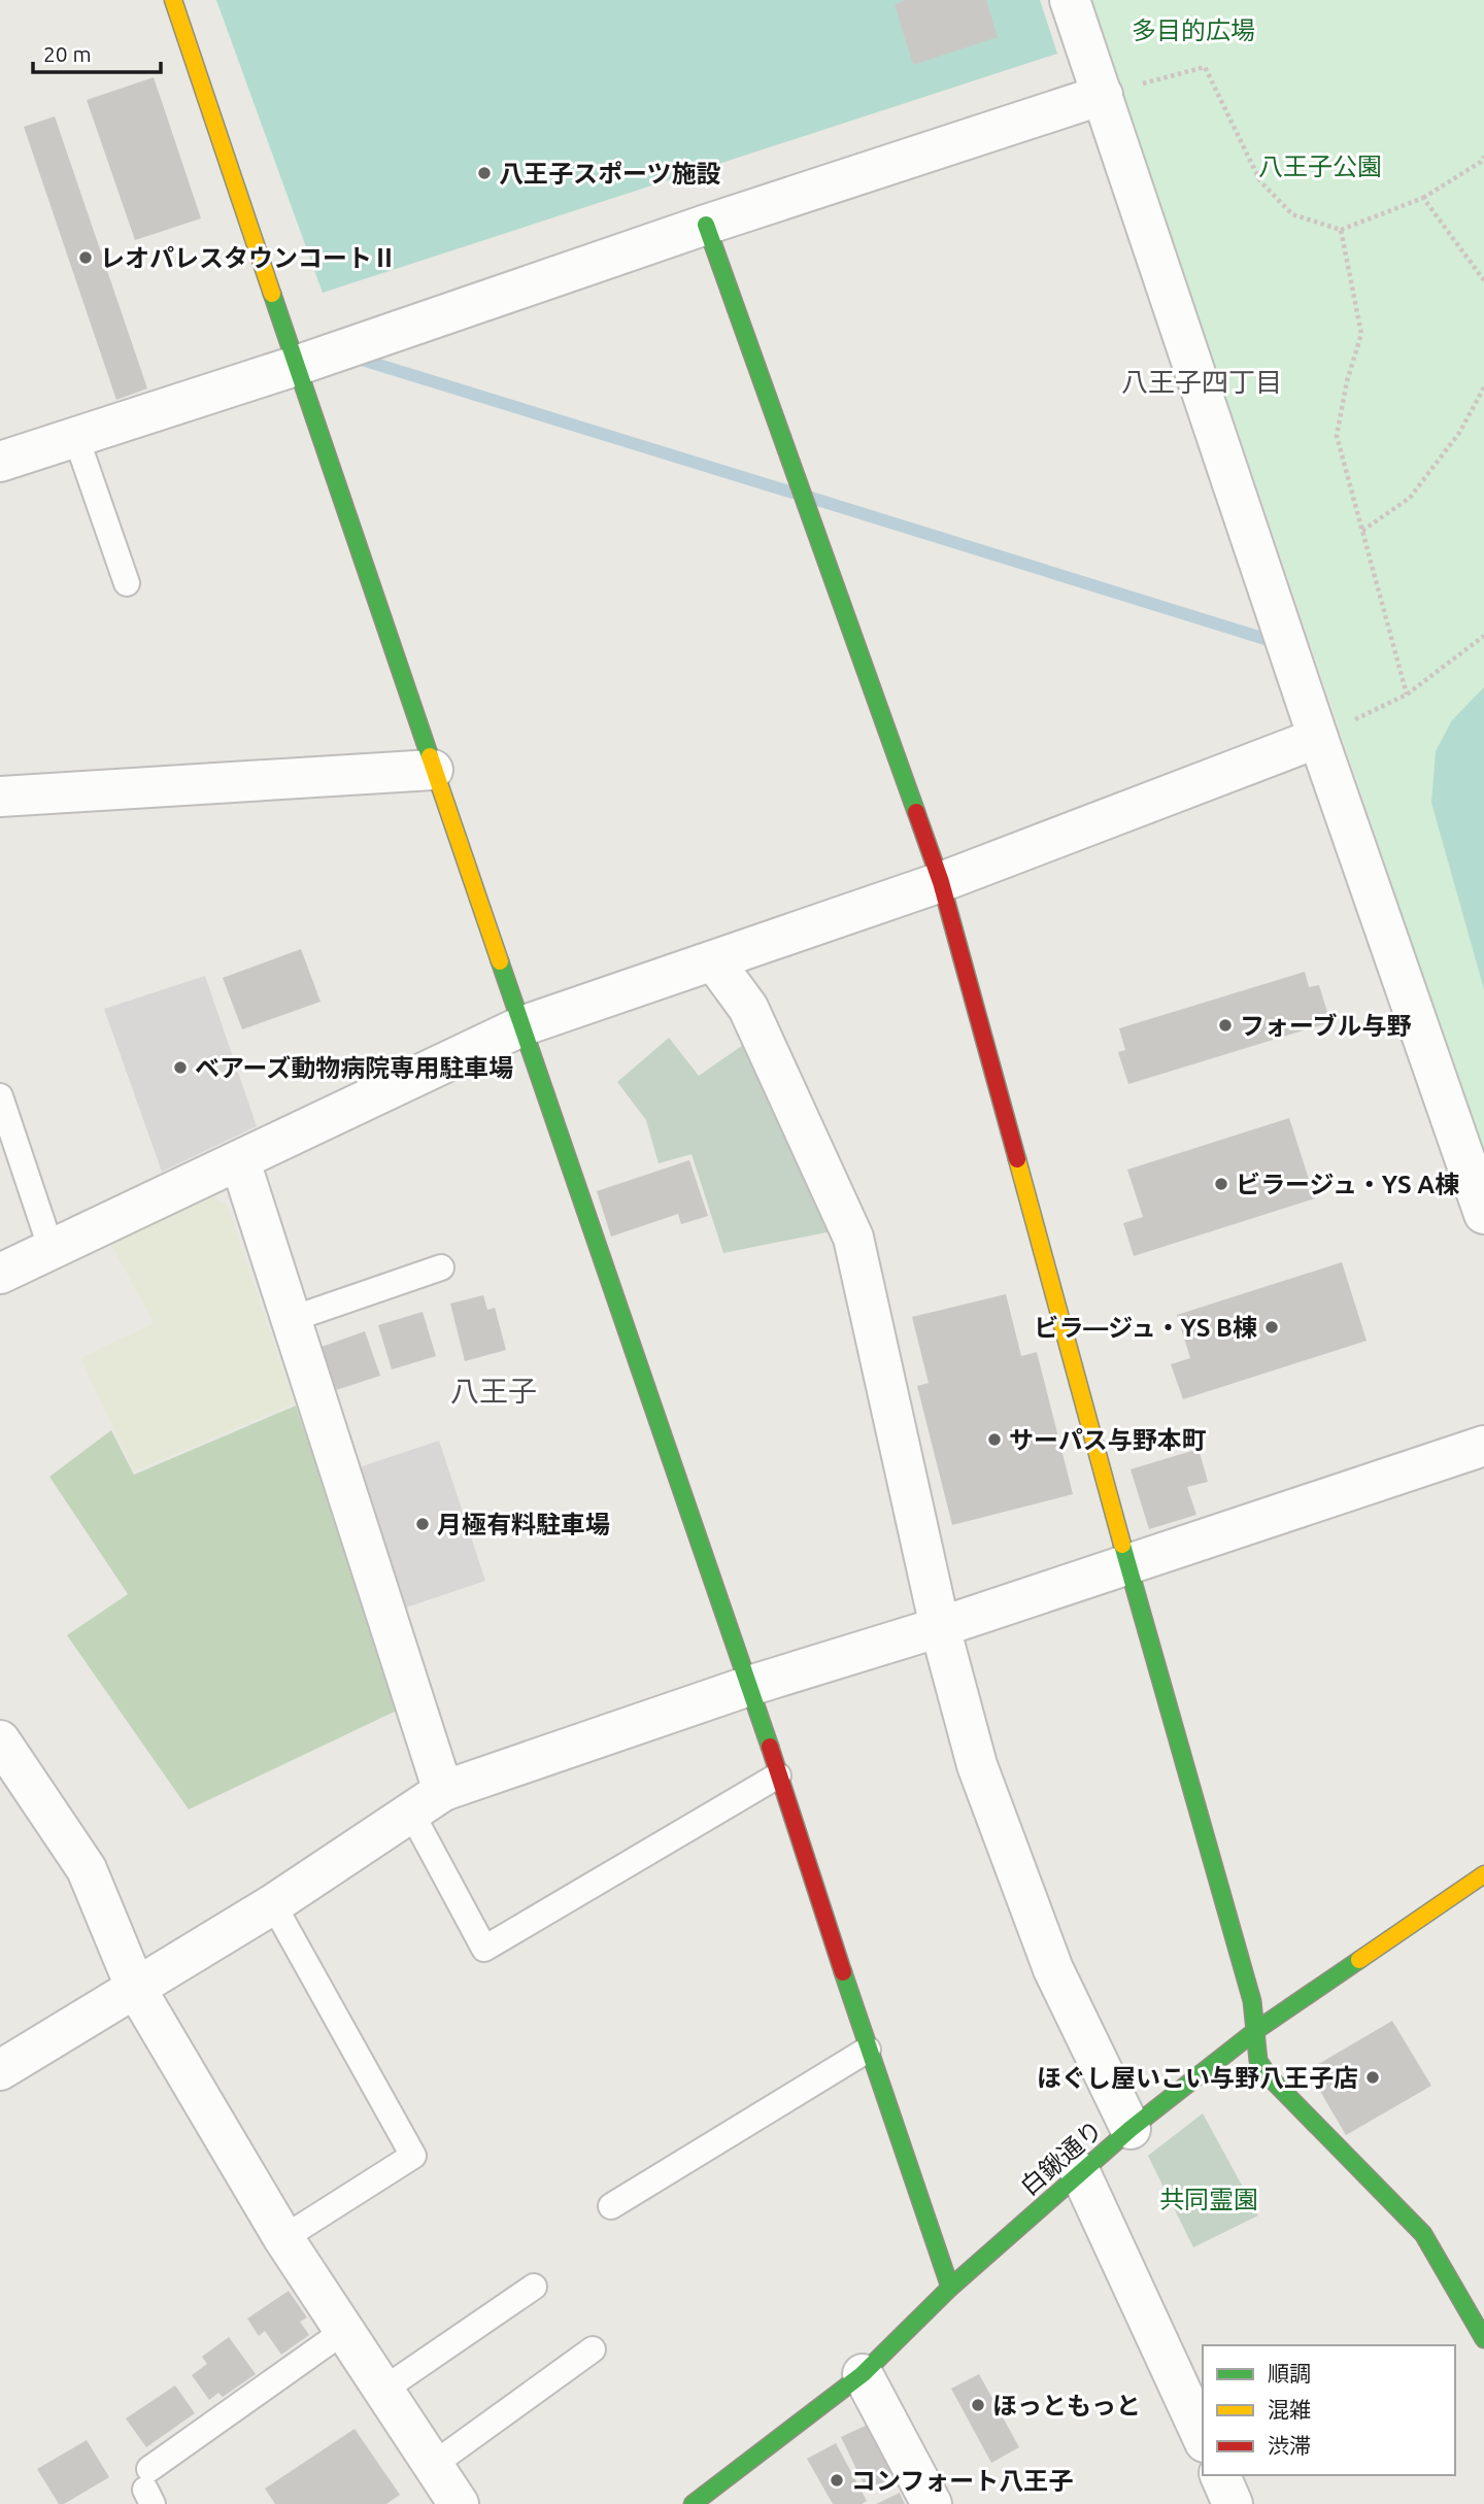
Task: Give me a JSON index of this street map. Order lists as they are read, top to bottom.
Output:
{
  "streets": {
    "street": ["白鍬通り"]
  },
  "districts": ["八王子四丁目", "八王子"],
  "parks": ["多目的広場", "八王子公園", "共同霊園"],
  "places": [
    "八王子スポーツ施設",
    "レオパレスタウンコートⅡ",
    "フォーブル与野",
    "ベアーズ動物病院専用駐車場",
    "ビラージュ・YS A棟",
    "ビラ―ジュ・YS B棟",
    "サーパス与野本町",
    "月極有料駐車場",
    "ほぐし屋いこい与野八王子店",
    "ほっともっと",
    "コンフォート八王子"
  ],
  "legend": ["順調", "混雑", "渋滞"],
  "scale_bar": "20 m"
}
